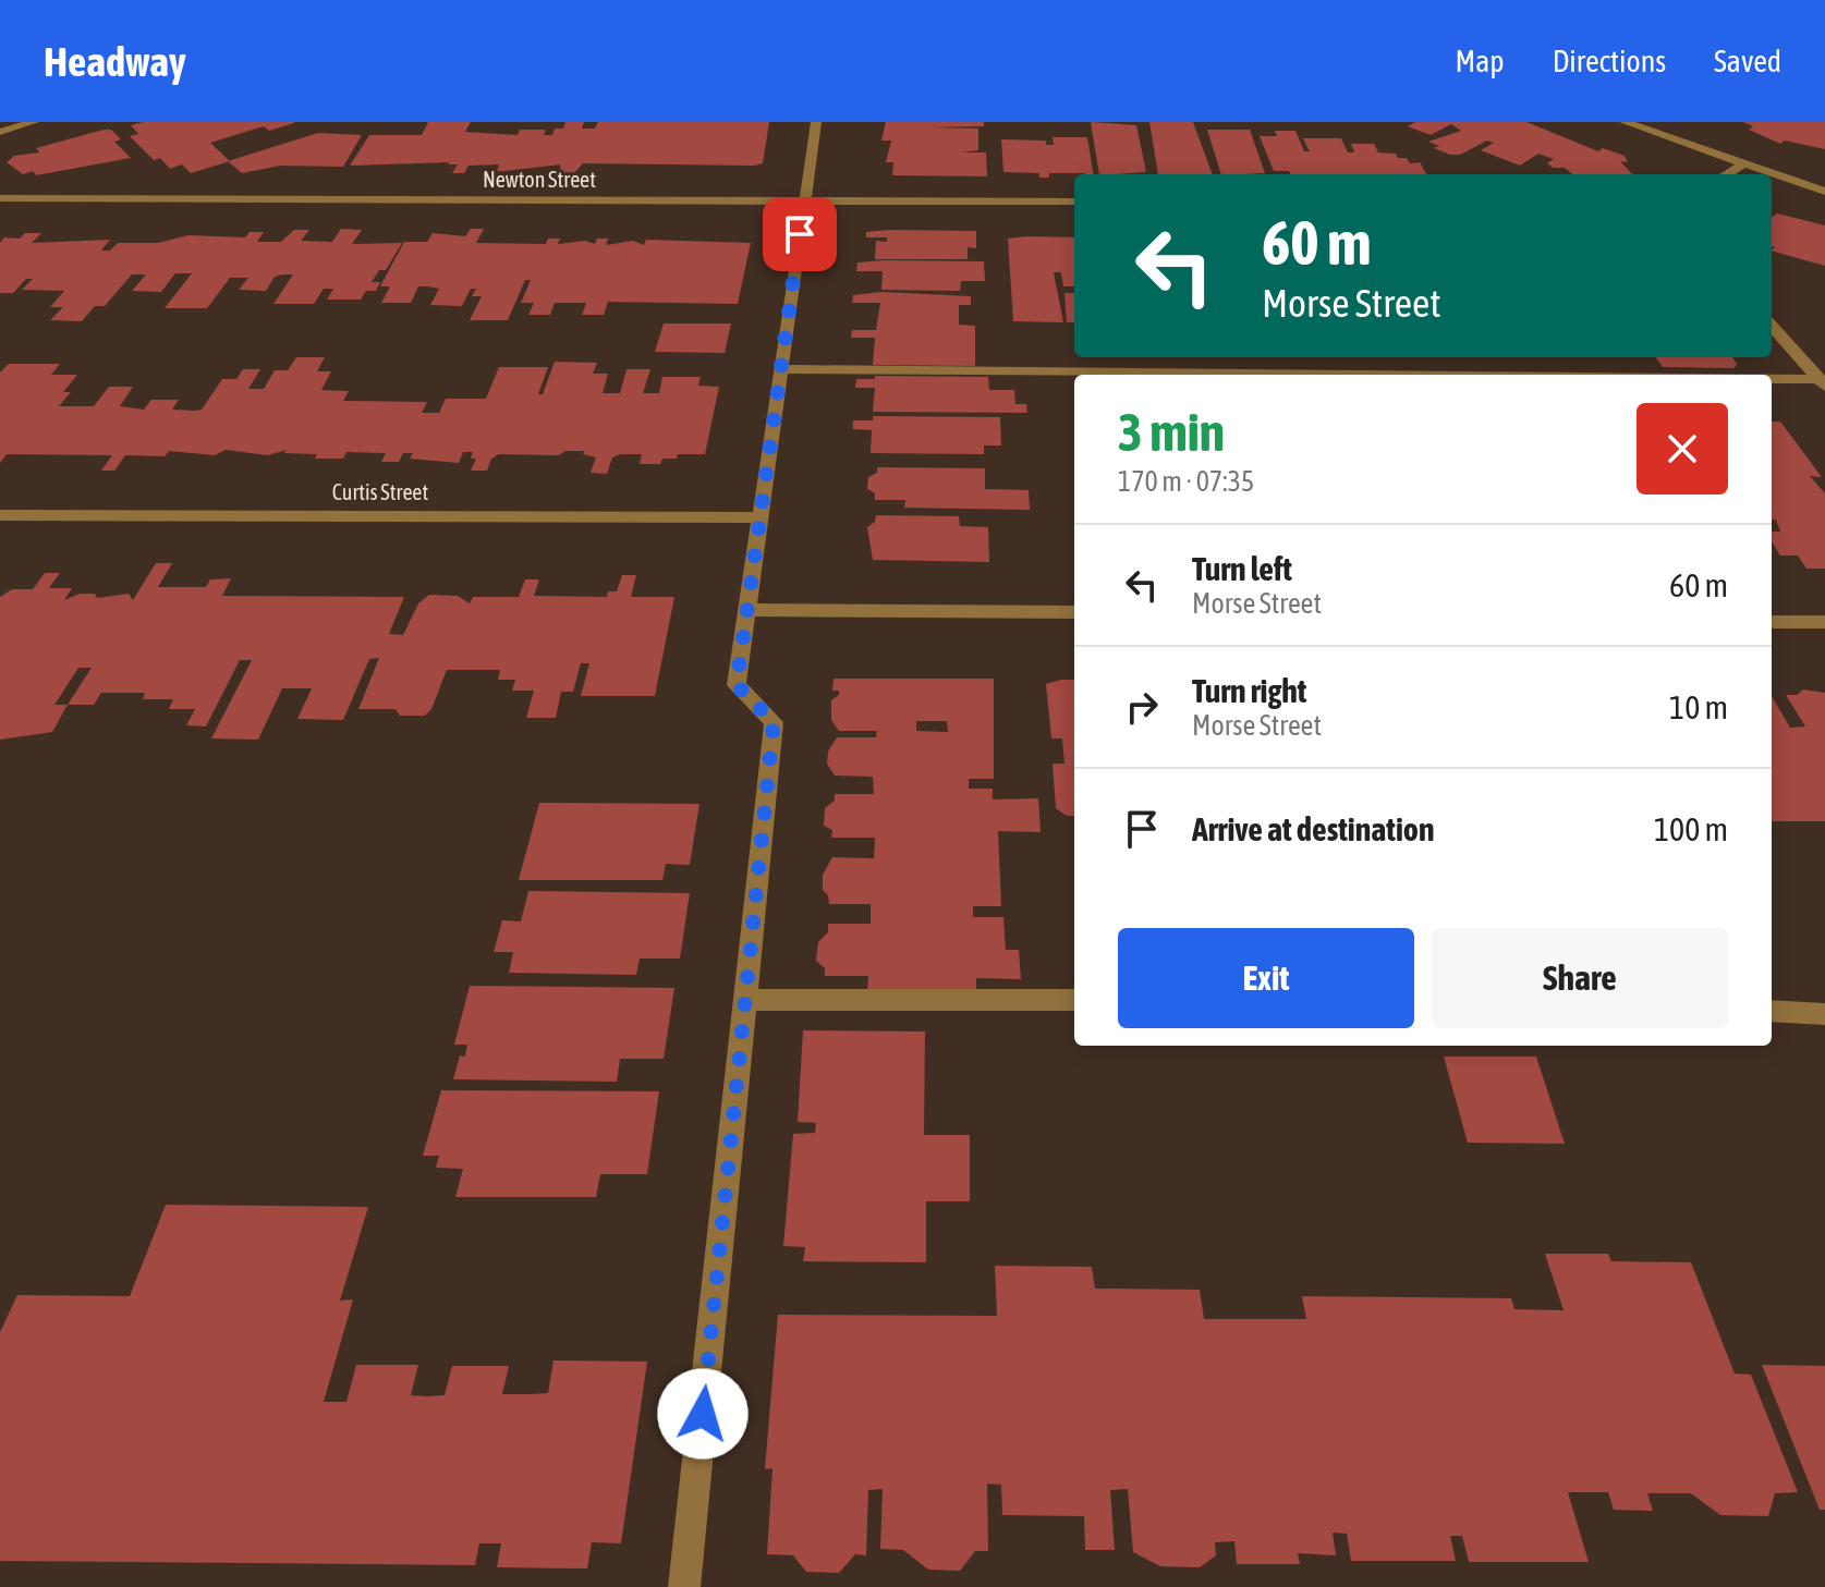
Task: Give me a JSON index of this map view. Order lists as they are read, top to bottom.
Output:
{
  "streets": {
    "street": ["Newton Street", "Curtis Street"]
  },
  "page": {
    "header": "Headway",
    "nav": ["Map", "Directions", "Saved"],
    "turn": ["60 m", "Morse Street"],
    "heading": ["3 min", "170 m · 07:35"],
    "list": [
      {
        "name": "Turn left",
        "note": "Morse Street",
        "value": "60 m"
      },
      {
        "name": "Turn right",
        "note": "Morse Street",
        "value": "10 m"
      },
      {
        "name": "Arrive at destination",
        "value": "100 m"
      }
    ],
    "buttons": ["Exit", "Share"]
  }
}
